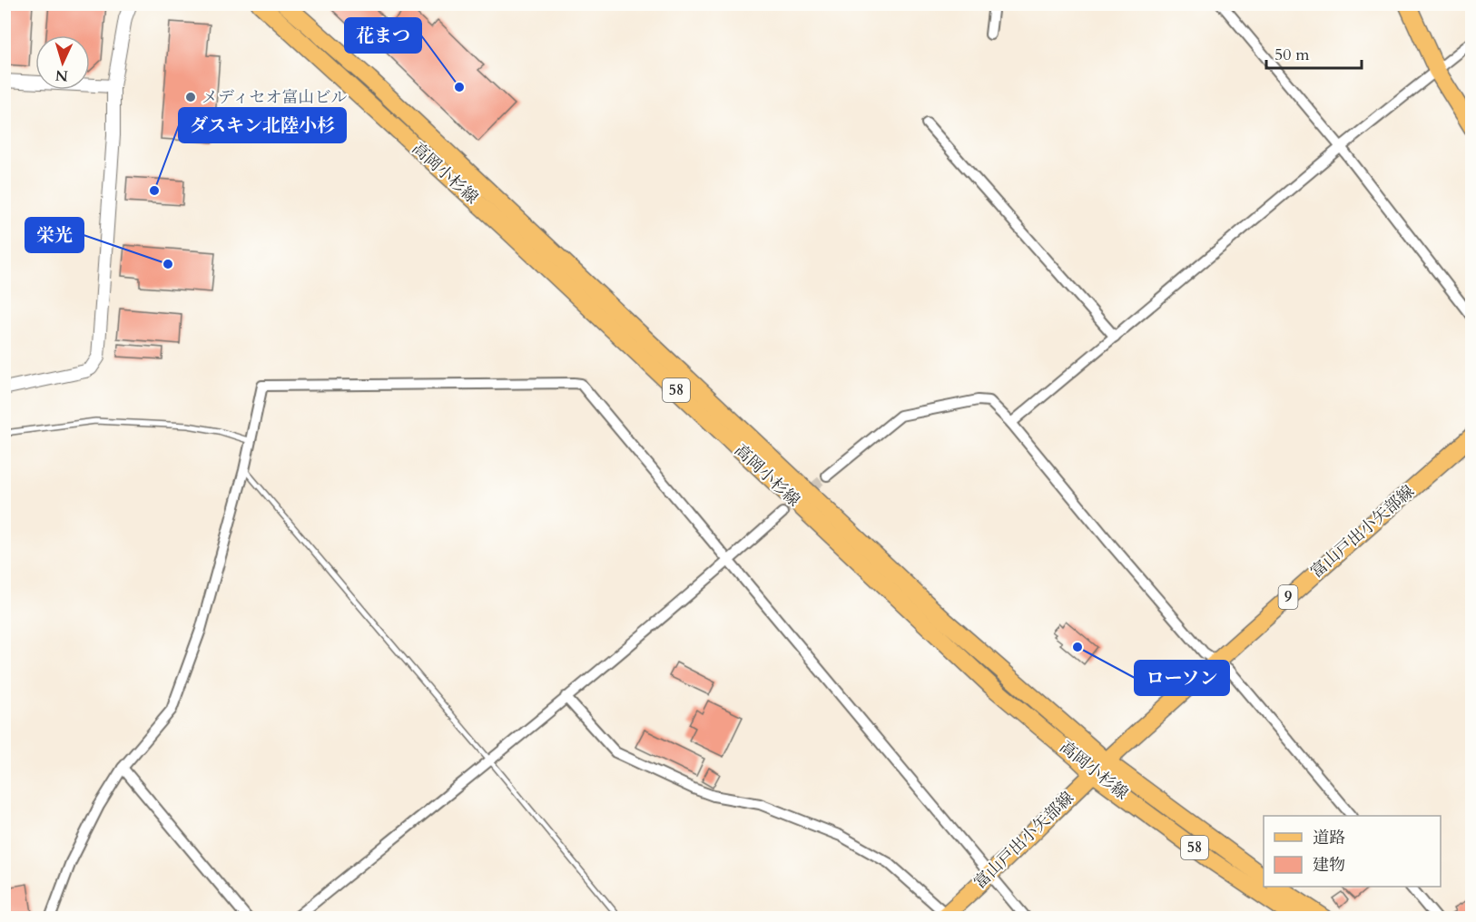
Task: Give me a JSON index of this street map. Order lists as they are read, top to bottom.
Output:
{
  "streets": {
    "main road": [
      "高岡小杉線",
      "58",
      "富山戸出小矢部線",
      "9"
    ]
  },
  "crossings": [
    ["高岡小杉線", "富山戸出小矢部線"]
  ],
  "places": [
    "花まつ",
    "メディセオ富山ビル",
    "ダスキン北陸小杉",
    "栄光",
    "ローソン"
  ],
  "legend": ["道路", "建物"],
  "scale_bar": "50 m",
  "north": "bottom"
}
